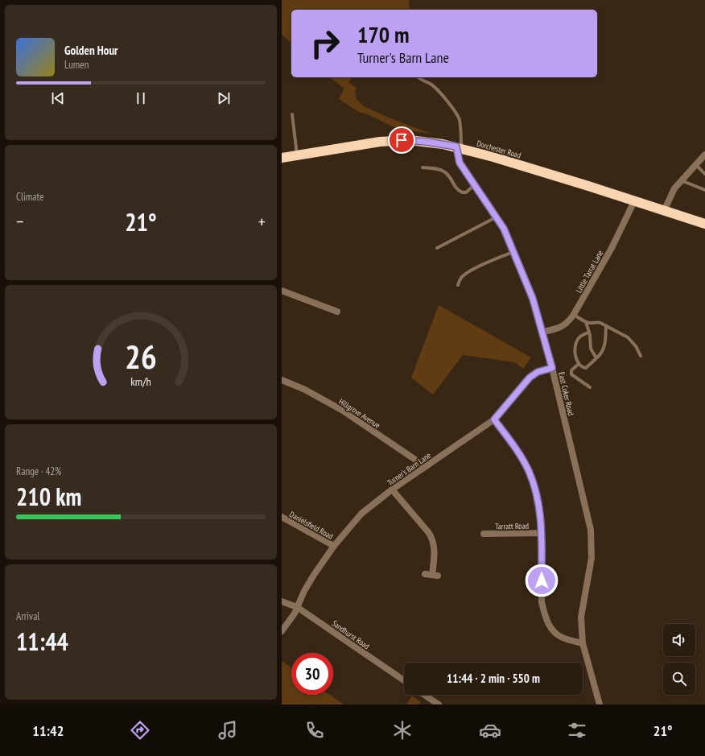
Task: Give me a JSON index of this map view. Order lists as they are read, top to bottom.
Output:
{
  "streets": {
    "highway": ["Dorchester Road"],
    "street": [
      "Little Tarrat Lane",
      "East Coker Road",
      "Hillgrove Avenue",
      "Turner's Barn Lane",
      "Danielsfield Road",
      "Tarratt Road",
      "Sandhurst Road"
    ]
  },
  "crossings": [
    ["Dorchester Road", "Little Tarrat Lane"],
    ["Dorchester Road", "East Coker Road"],
    ["Little Tarrat Lane", "East Coker Road"],
    ["East Coker Road", "Turner's Barn Lane"],
    ["Hillgrove Avenue", "Turner's Barn Lane"],
    ["Turner's Barn Lane", "Danielsfield Road"],
    ["Turner's Barn Lane", "Sandhurst Road"]
  ],
  "page": {
    "turn": ["170 m", "Turner's Barn Lane"],
    "song": ["Golden Hour", "Lumen"],
    "tile": [
      "Climate",
      ["Range · 42%", "210 km"],
      ["Arrival", "11:44"]
    ],
    "heat": ["−", "21°", "+"],
    "limit": "30",
    "trip": "11:44 · 2 min · 550 m",
    "tabs": ["11:42", "21°"],
    "gauge": ["26", "km/h"]
  }
}
